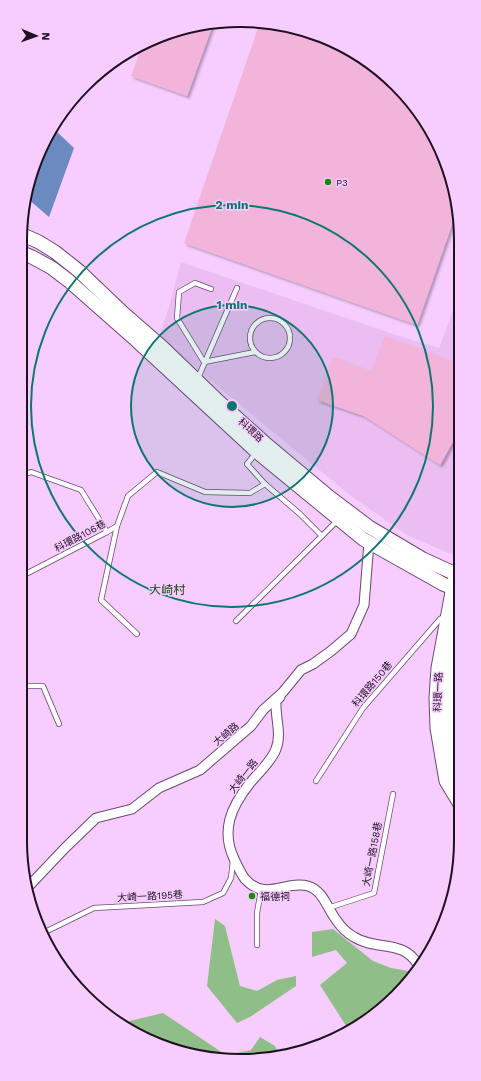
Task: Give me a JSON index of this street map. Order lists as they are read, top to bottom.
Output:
{
  "streets": {
    "street": [
      "科環路",
      "科環一路",
      "大崎路",
      "大崎一路"
    ],
    "lane": [
      "科環路106巷",
      "科環路150巷",
      "大崎一路158巷",
      "大崎一路195巷"
    ]
  },
  "crossings": [
    ["科環路", "大崎路"],
    ["科環路150巷", "科環一路"],
    ["大崎路", "大崎一路"],
    ["大崎一路", "大崎一路195巷"]
  ],
  "districts": ["大崎村"],
  "places": ["P3", "福德祠"],
  "north": "right",
  "rings": ["2 min", "1 min"]
}
